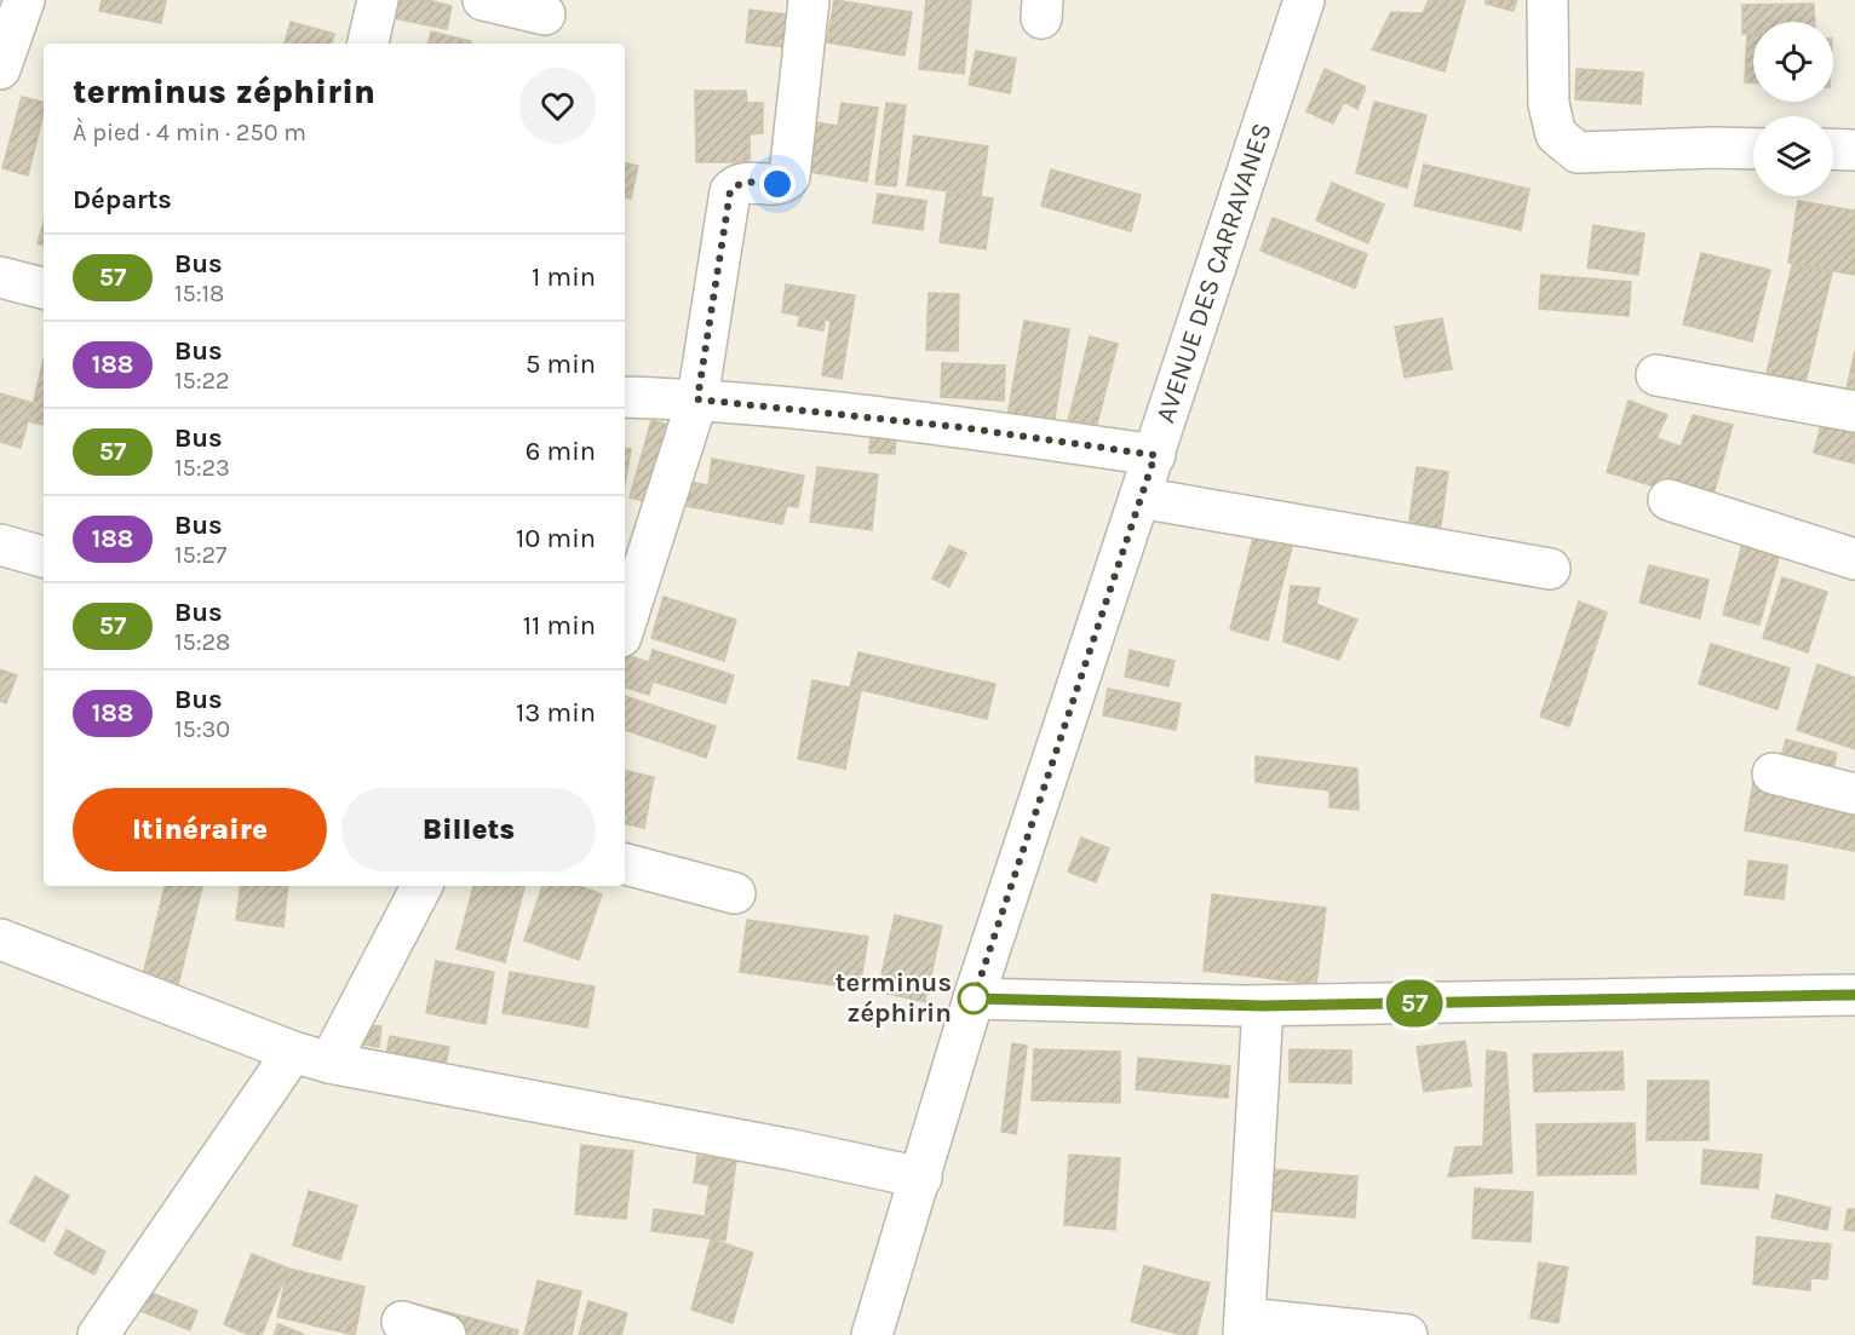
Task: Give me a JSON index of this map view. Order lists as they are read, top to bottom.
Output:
{
  "streets": {
    "street": ["AVENUE DES CARRAVANES"]
  },
  "places": ["terminus zéphirin"],
  "lines": ["bus line 57"],
  "page": {
    "on_map": "57",
    "heading": [
      ["terminus zéphirin", "À pied · 4 min · 250 m"],
      "Départs"
    ],
    "list": [
      {
        "mark": "57",
        "name": "Bus",
        "note": "15:18",
        "value": "1 min"
      },
      {
        "mark": "188",
        "name": "Bus",
        "note": "15:22",
        "value": "5 min"
      },
      {
        "mark": "57",
        "name": "Bus",
        "note": "15:23",
        "value": "6 min"
      },
      {
        "mark": "188",
        "name": "Bus",
        "note": "15:27",
        "value": "10 min"
      },
      {
        "mark": "57",
        "name": "Bus",
        "note": "15:28",
        "value": "11 min"
      },
      {
        "mark": "188",
        "name": "Bus",
        "note": "15:30",
        "value": "13 min"
      }
    ],
    "buttons": ["Itinéraire", "Billets"]
  }
}
